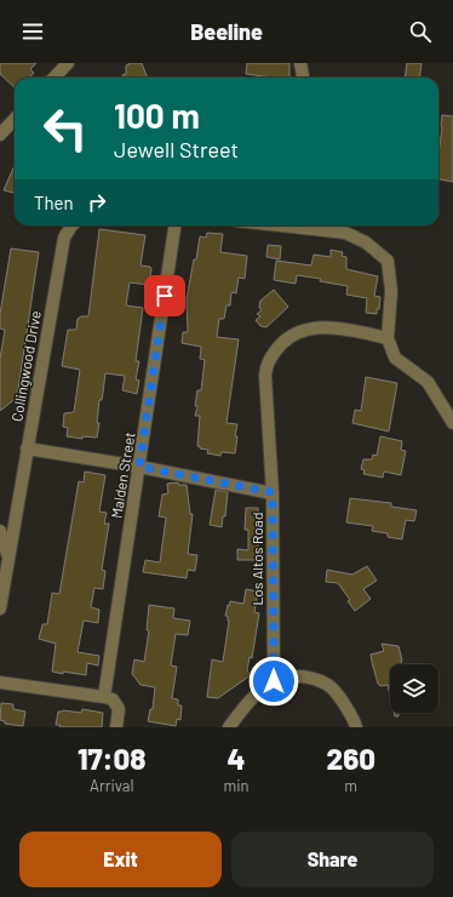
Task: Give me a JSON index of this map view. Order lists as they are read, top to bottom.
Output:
{
  "streets": {
    "street": ["Collingwood Drive", "Malden Street", "Los Altos Road"]
  },
  "page": {
    "header": "Beeline",
    "turn": ["100 m", "Jewell Street"],
    "then": "Then",
    "eta": [
      "17:08",
      "Arrival",
      "4",
      "min",
      "260",
      "m"
    ],
    "buttons": ["Exit", "Share"]
  }
}
